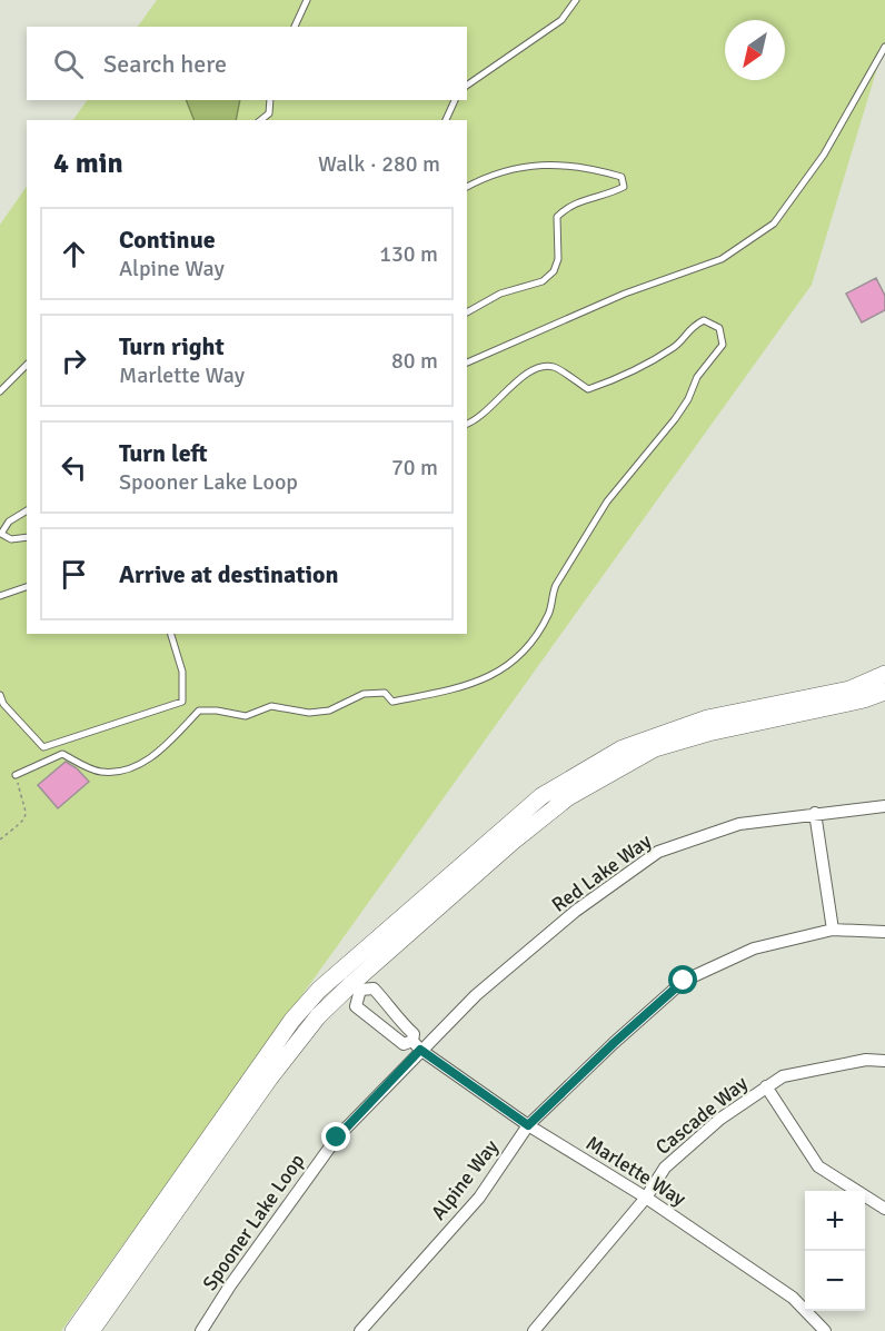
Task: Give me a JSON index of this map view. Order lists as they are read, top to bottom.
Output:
{
  "streets": {
    "street": [
      "Red Lake Way",
      "Cascade Way",
      "Marlette Way",
      "Alpine Way",
      "Spooner Lake Loop"
    ]
  },
  "crossings": [
    ["Red Lake Way", "Marlette Way"],
    ["Red Lake Way", "Spooner Lake Loop"],
    ["Cascade Way", "Marlette Way"],
    ["Marlette Way", "Alpine Way"],
    ["Marlette Way", "Spooner Lake Loop"]
  ],
  "north": "bottom left",
  "page": {
    "search": "Search here",
    "heading": ["4 min", "Walk · 280 m"],
    "list": [
      ["Continue", "Alpine Way", "130 m"],
      ["Turn right", "Marlette Way", "80 m"],
      ["Turn left", "Spooner Lake Loop", "70 m"],
      "Arrive at destination"
    ],
    "map_buttons": ["+", "−"]
  }
}
